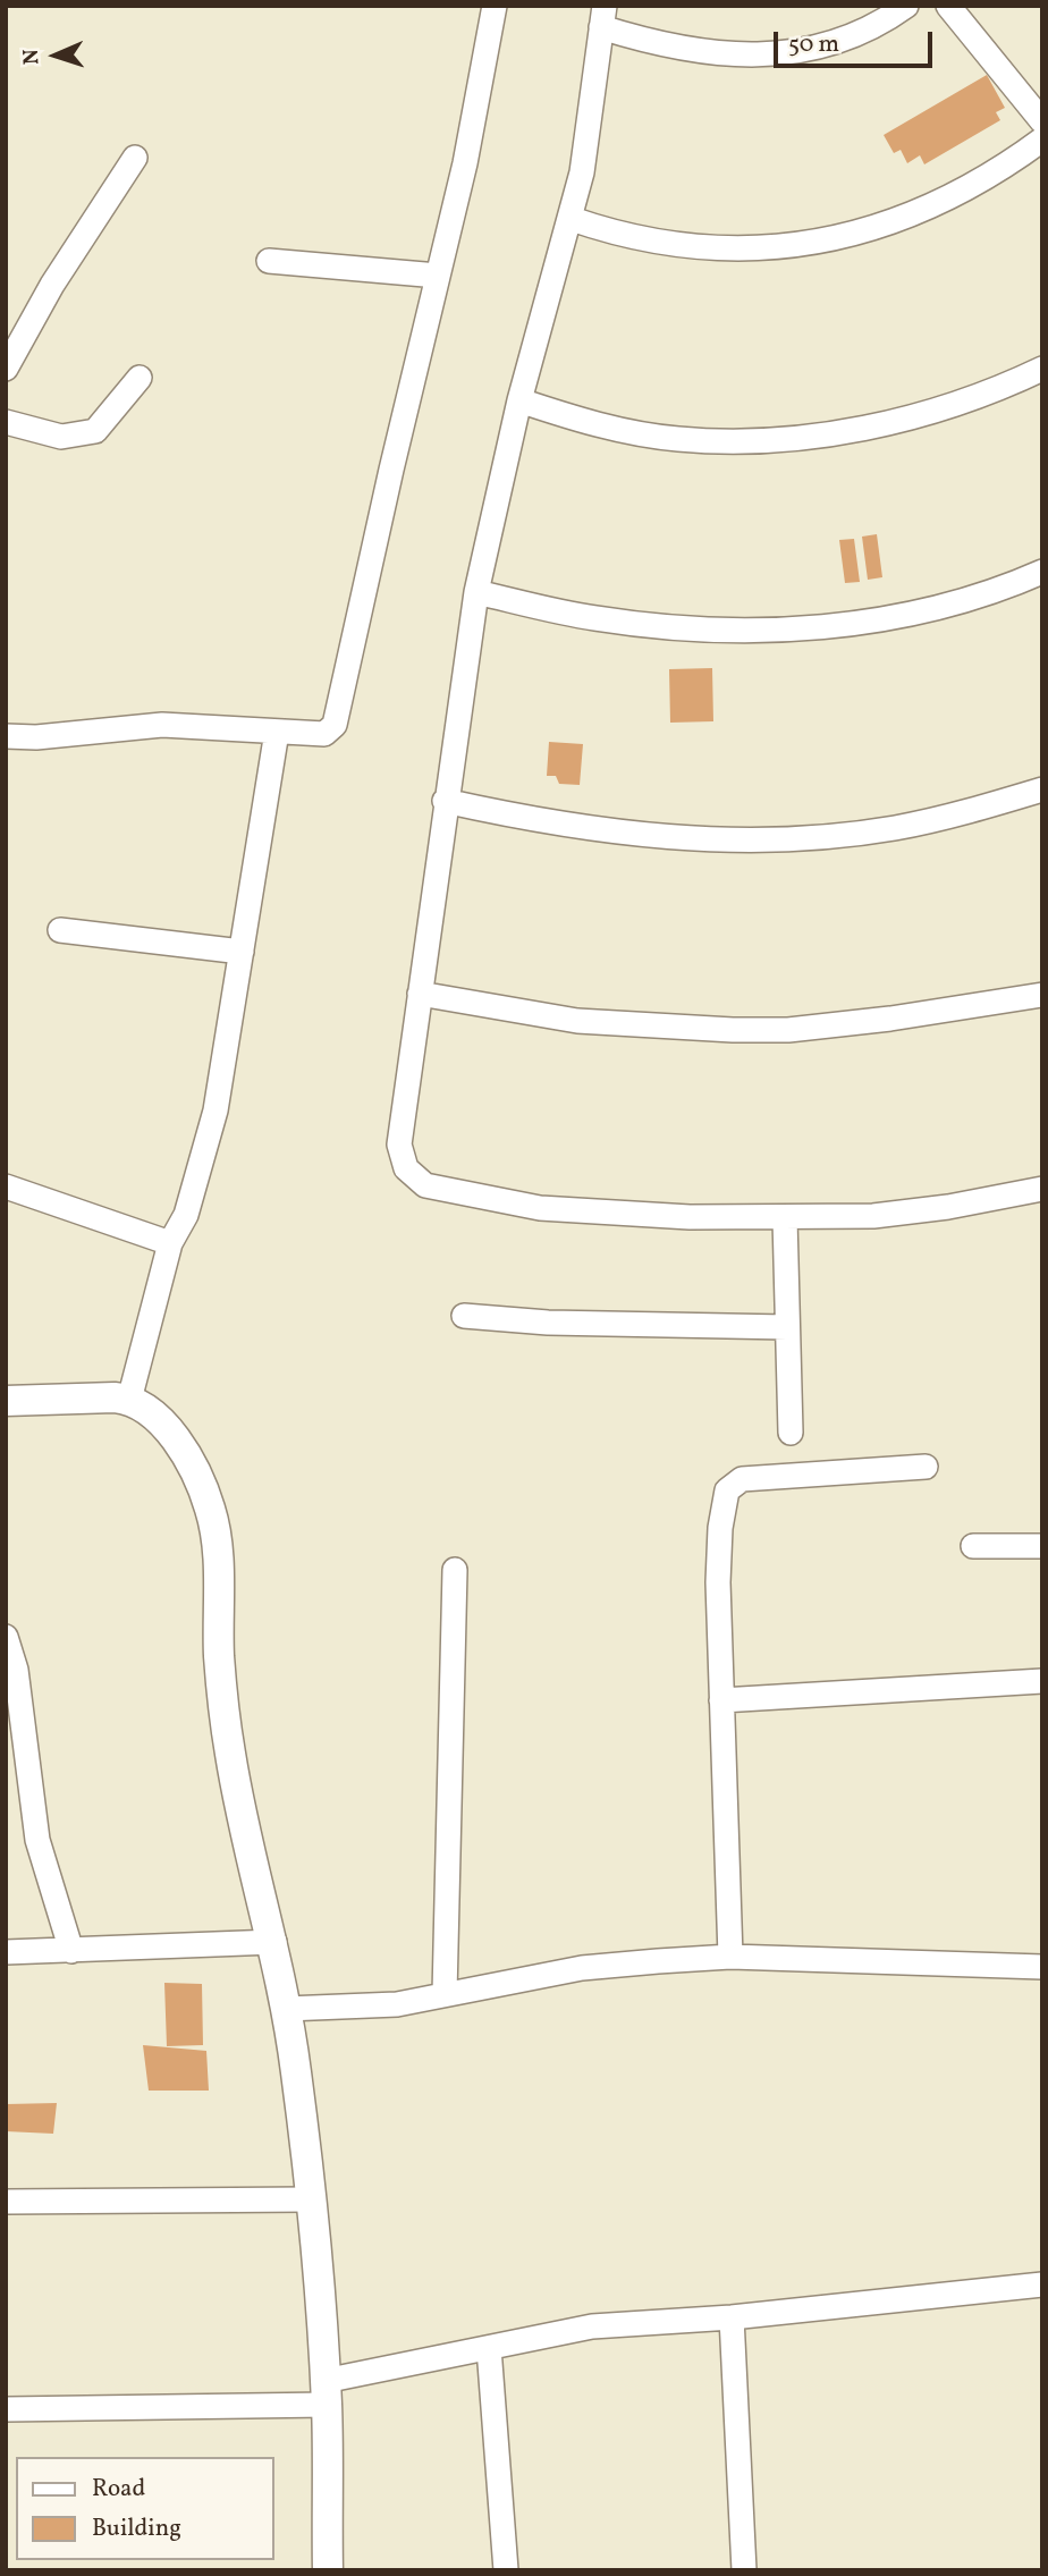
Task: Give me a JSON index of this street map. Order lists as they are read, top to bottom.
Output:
{
  "legend": ["Road", "Building"],
  "scale_bar": "50 m",
  "north": "left"
}
